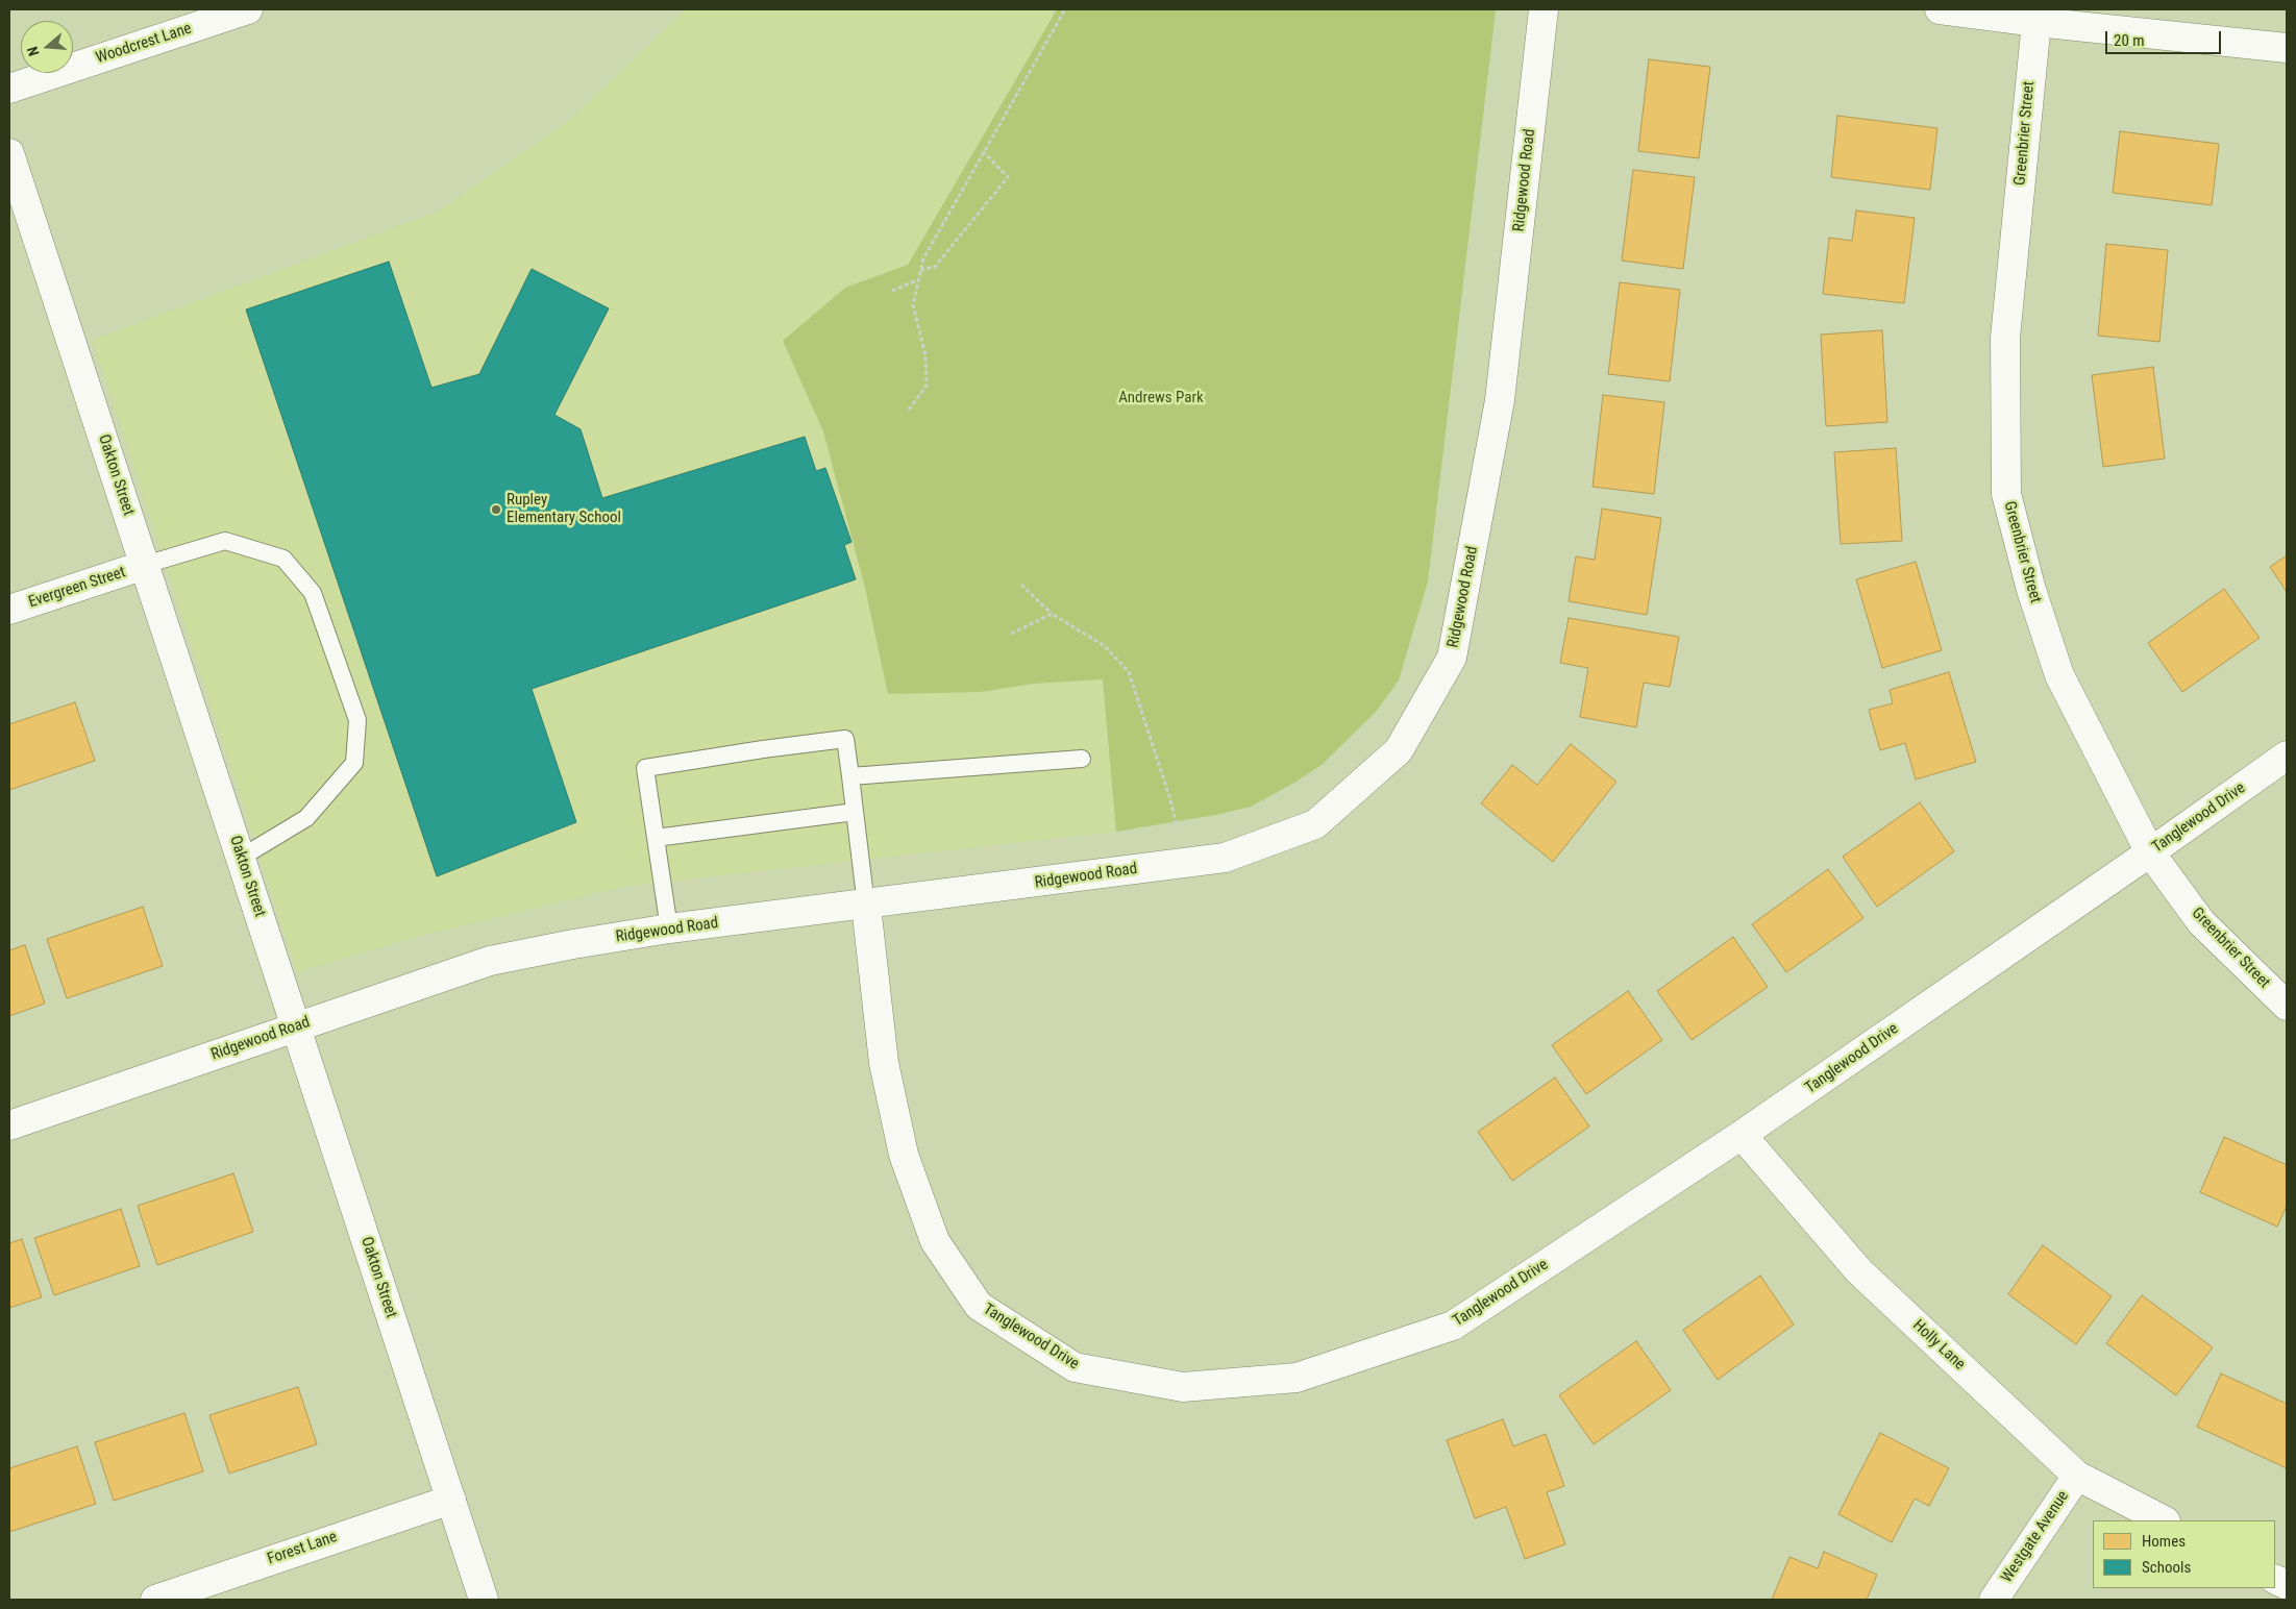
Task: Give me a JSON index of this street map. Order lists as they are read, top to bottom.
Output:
{
  "streets": {
    "street": [
      "Woodcrest Lane",
      "Greenbrier Street",
      "Ridgewood Road",
      "Oakton Street",
      "Evergreen Street",
      "Tanglewood Drive",
      "Holly Lane",
      "Westgate Avenue",
      "Forest Lane"
    ]
  },
  "crossings": [
    ["Greenbrier Street", "Tanglewood Drive"],
    ["Ridgewood Road", "Oakton Street"],
    ["Ridgewood Road", "Tanglewood Drive"],
    ["Oakton Street", "Evergreen Street"],
    ["Oakton Street", "Forest Lane"],
    ["Tanglewood Drive", "Holly Lane"],
    ["Holly Lane", "Westgate Avenue"]
  ],
  "parks": ["Andrews Park"],
  "places": ["Rupley Elementary School"],
  "legend": ["Homes", "Schools"],
  "scale_bar": "20 m",
  "north": "left"
}
